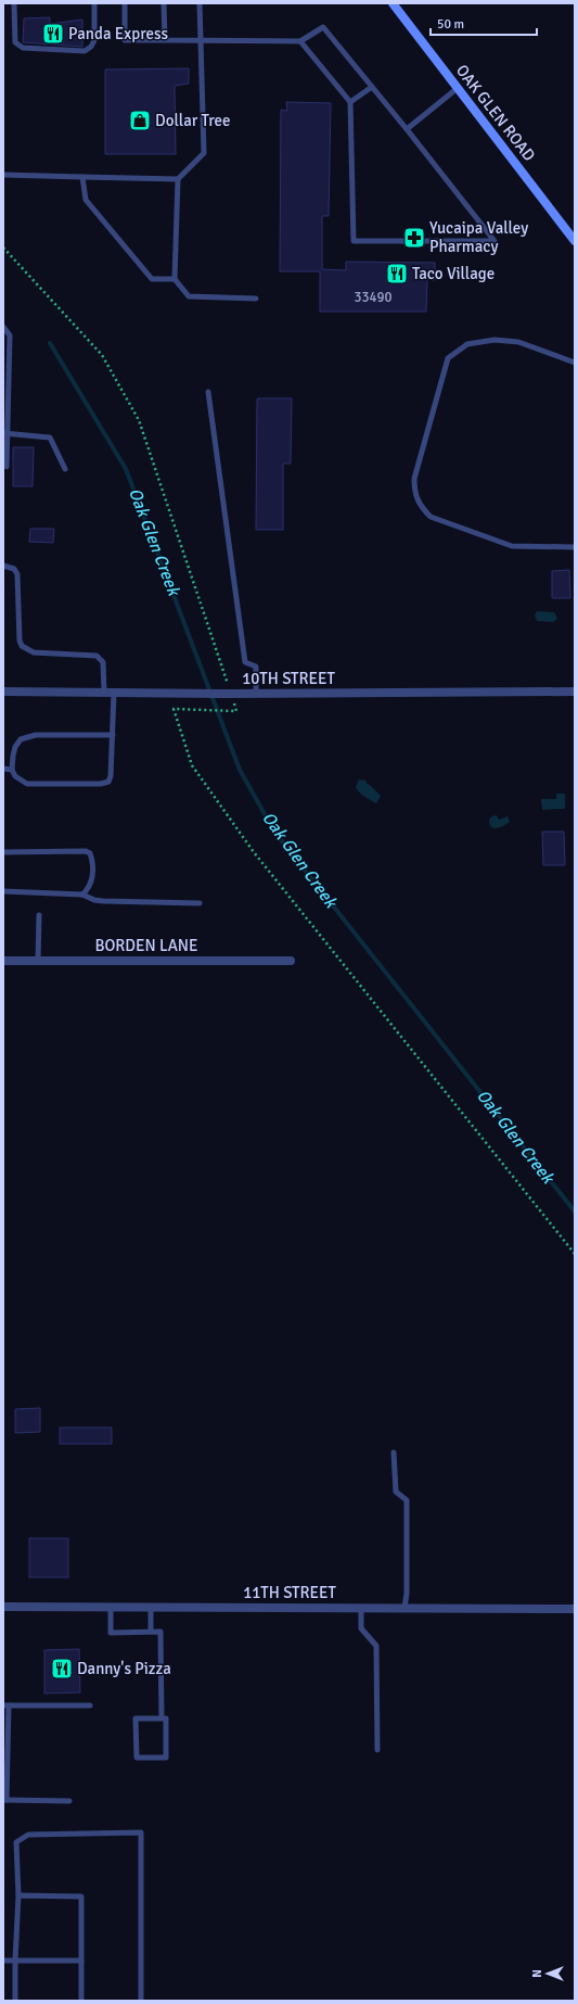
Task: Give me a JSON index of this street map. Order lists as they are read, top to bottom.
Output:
{
  "streets": {
    "main road": ["OAK GLEN ROAD"],
    "street": ["10TH STREET", "BORDEN LANE", "11TH STREET"]
  },
  "water": ["Oak Glen Creek"],
  "places": {
    "restaurant": ["Panda Express", "Taco Village", "Danny's Pizza"],
    "shop": ["Dollar Tree"],
    "pharmacy": ["Yucaipa Valley Pharmacy"]
  },
  "house_numbers": ["33490"],
  "scale_bar": "50 m",
  "north": "left"
}
